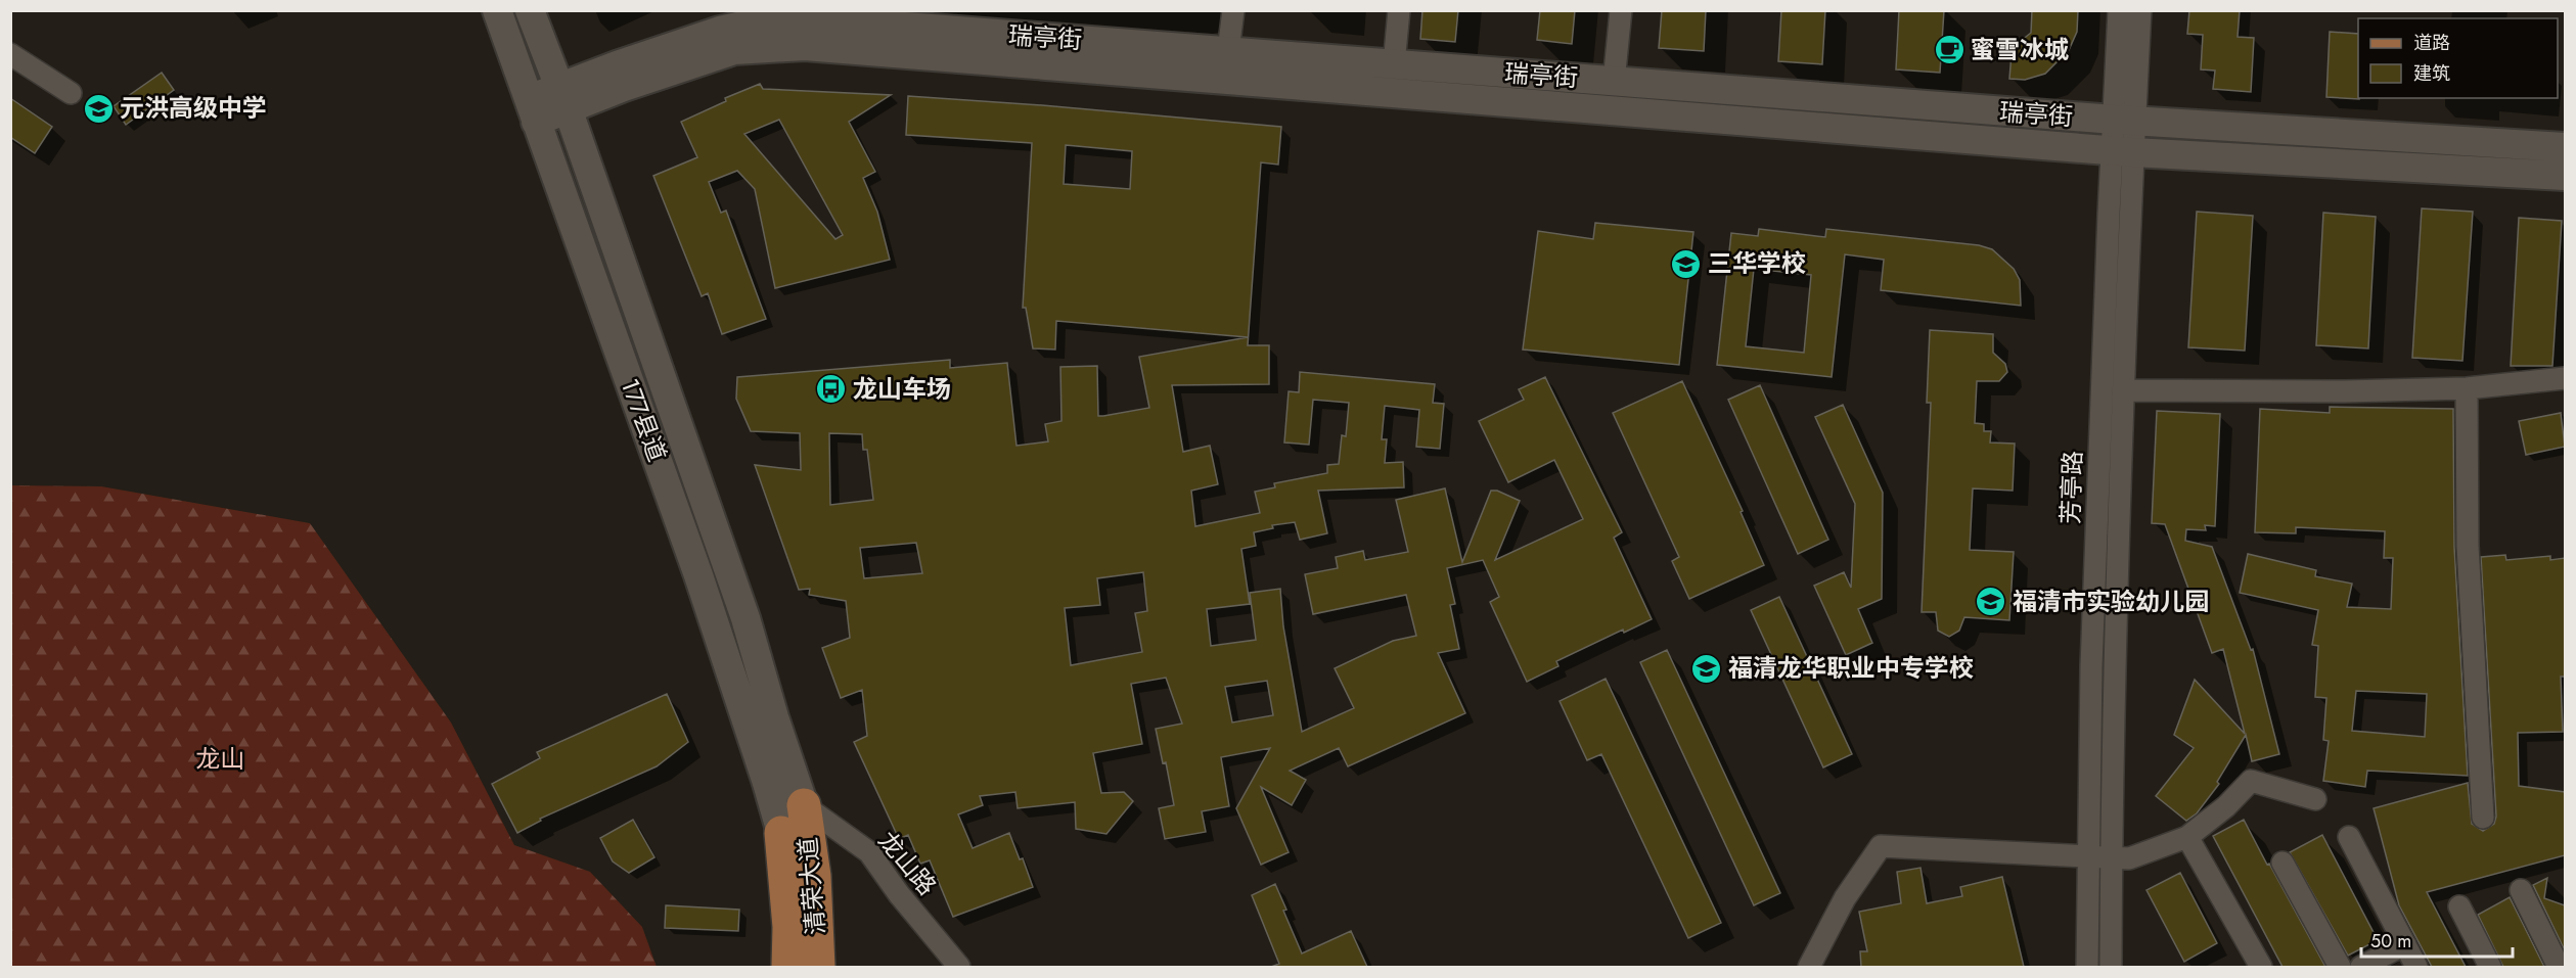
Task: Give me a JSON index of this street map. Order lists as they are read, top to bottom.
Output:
{
  "streets": {
    "main road": ["瑞亭街", "177县道", "清荣大道"],
    "street": ["芳亭路", "龙山路"]
  },
  "crossings": [
    ["瑞亭街", "177县道"],
    ["瑞亭街", "芳亭路"],
    ["177县道", "龙山路"],
    ["177县道", "清荣大道"],
    ["龙山路", "清荣大道"]
  ],
  "parks": ["龙山"],
  "places": {
    "cafe": ["蜜雪冰城"],
    "school or university": [
      "元洪高级中学",
      "三华学校",
      "福清市实验幼儿园",
      "福清龙华职业中专学校"
    ],
    "bus stop": ["龙山车场"]
  },
  "legend": ["道路", "建筑"],
  "scale_bar": "50 m"
}
